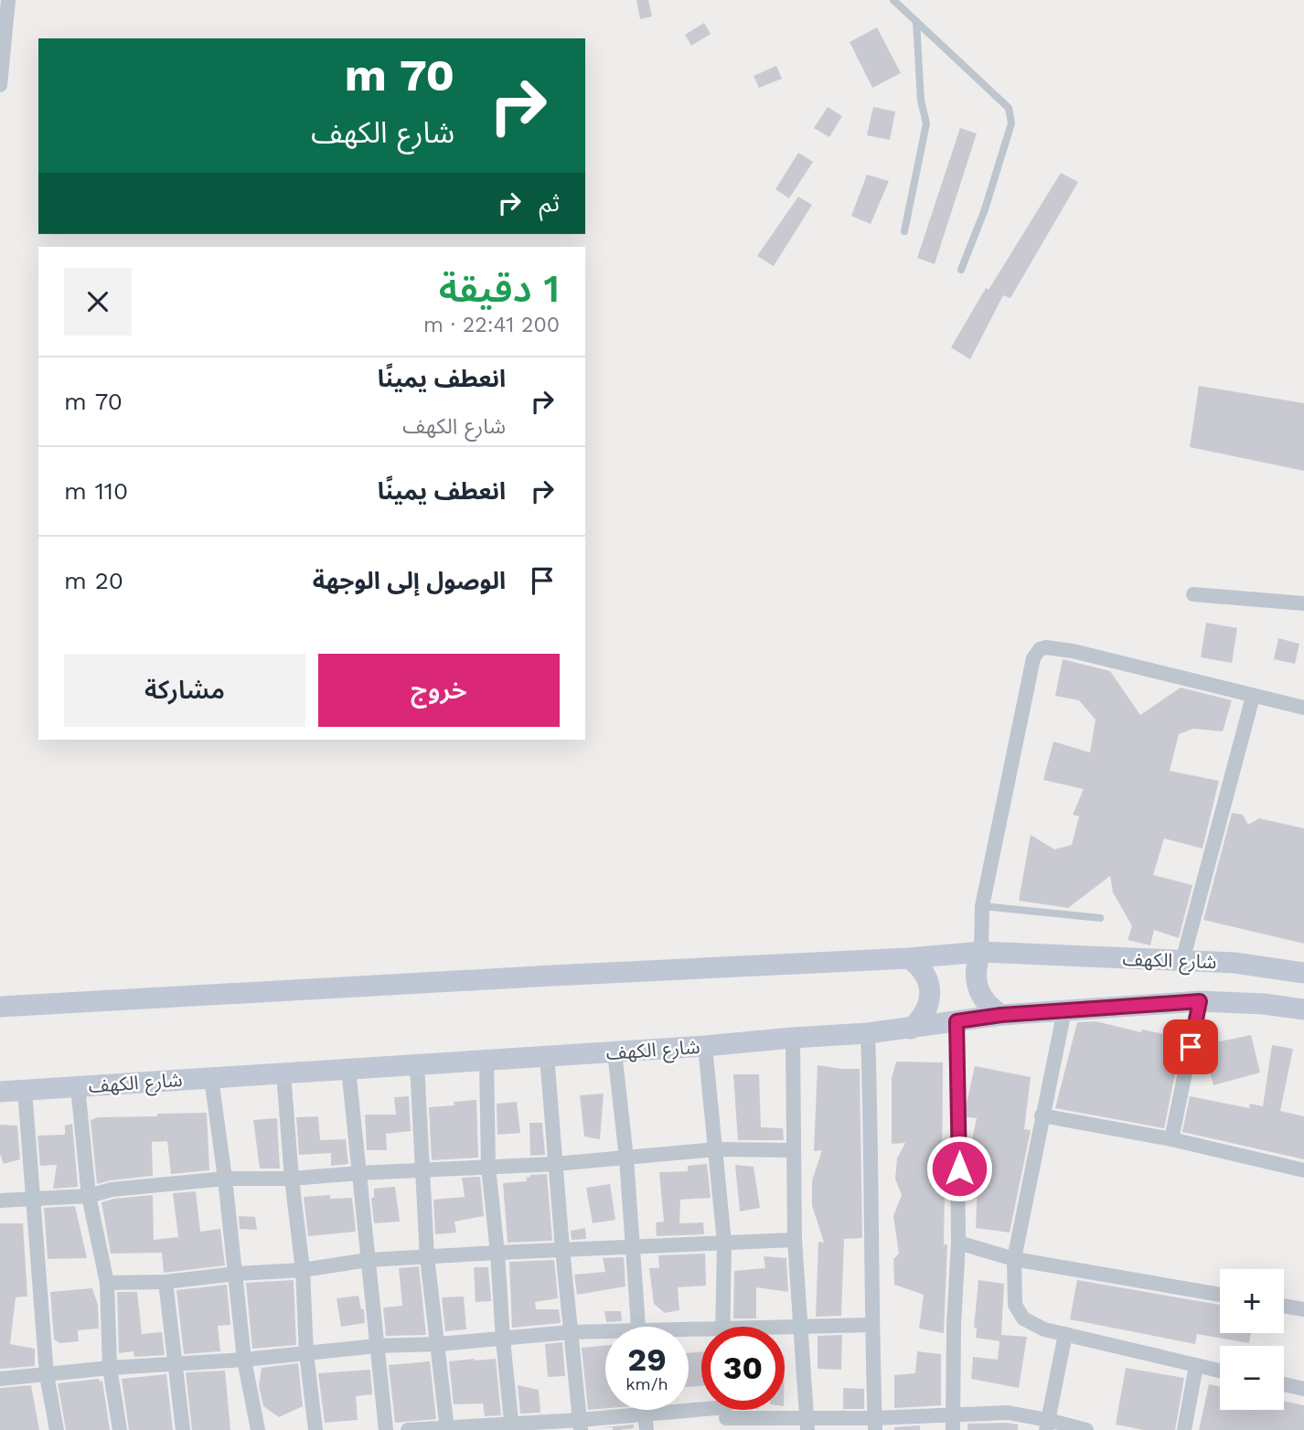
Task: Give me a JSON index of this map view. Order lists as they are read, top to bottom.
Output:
{
  "streets": {
    "main road": ["شارع الكهف"]
  },
  "page": {
    "turn": ["70 m", "شارع الكهف"],
    "then": "ثم",
    "heading": ["1 دقيقة", "200 m · 22:41"],
    "list": [
      {
        "name": "انعطف يمينًا",
        "note": "شارع الكهف",
        "value": "70 m"
      },
      {
        "name": "انعطف يمينًا",
        "value": "110 m"
      },
      {
        "name": "الوصول إلى الوجهة",
        "value": "20 m"
      }
    ],
    "buttons": ["خروج", "مشاركة"],
    "map_buttons": ["+", "−"],
    "speed": "29 km/h",
    "limit": "30"
  }
}
